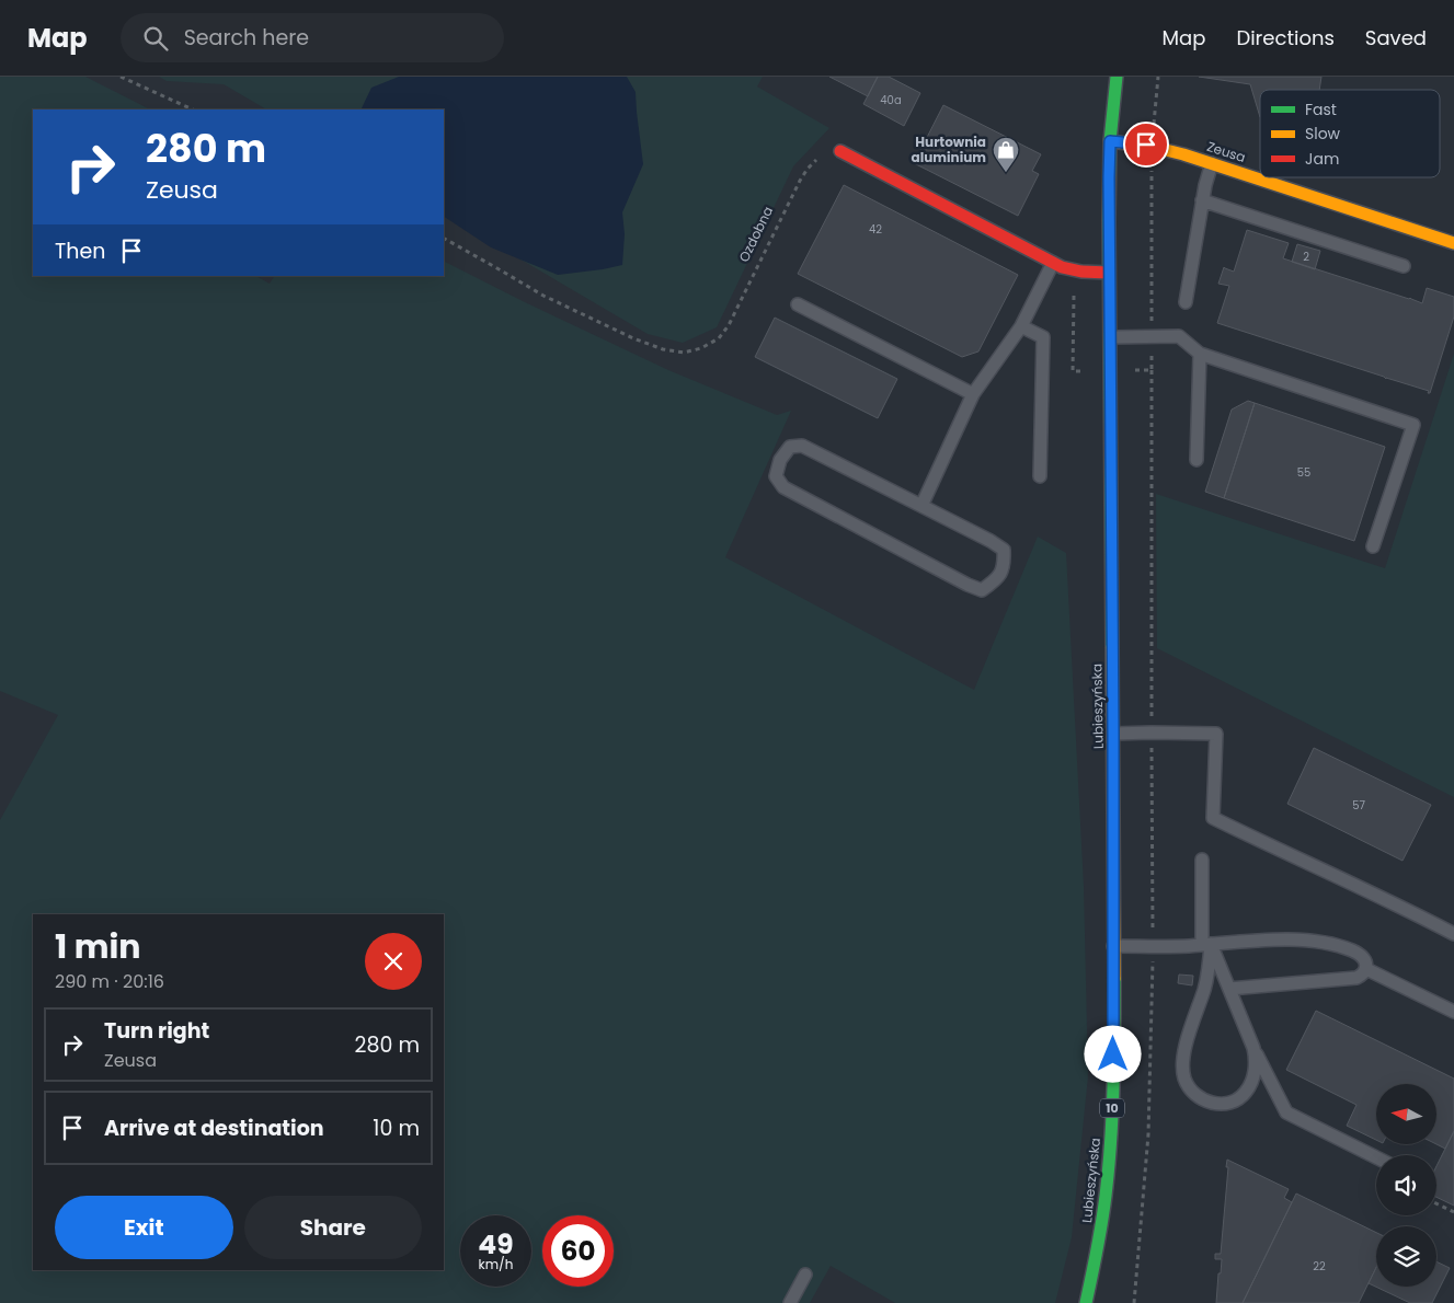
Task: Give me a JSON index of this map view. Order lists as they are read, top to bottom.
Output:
{
  "streets": {
    "main road": ["Zeusa", "Lubieszyńska", "10"],
    "path": ["Ozdobna"]
  },
  "crossings": [
    ["Zeusa", "Lubieszyńska"]
  ],
  "places": {
    "shop": ["Hurtownia aluminium"]
  },
  "house_numbers": [
    "40a",
    "42",
    "2",
    "55",
    "57",
    "22"
  ],
  "legend": ["Fast", "Slow", "Jam"],
  "north": "left",
  "page": {
    "header": "Map",
    "search": "Search here",
    "nav": ["Map", "Directions", "Saved"],
    "turn": ["280 m", "Zeusa"],
    "then": "Then",
    "heading": ["1 min", "290 m · 20:16"],
    "list": [
      {
        "name": "Turn right",
        "note": "Zeusa",
        "value": "280 m"
      },
      {
        "name": "Arrive at destination",
        "value": "10 m"
      }
    ],
    "buttons": ["Exit", "Share"],
    "speed": "49 km/h",
    "limit": "60"
  }
}
